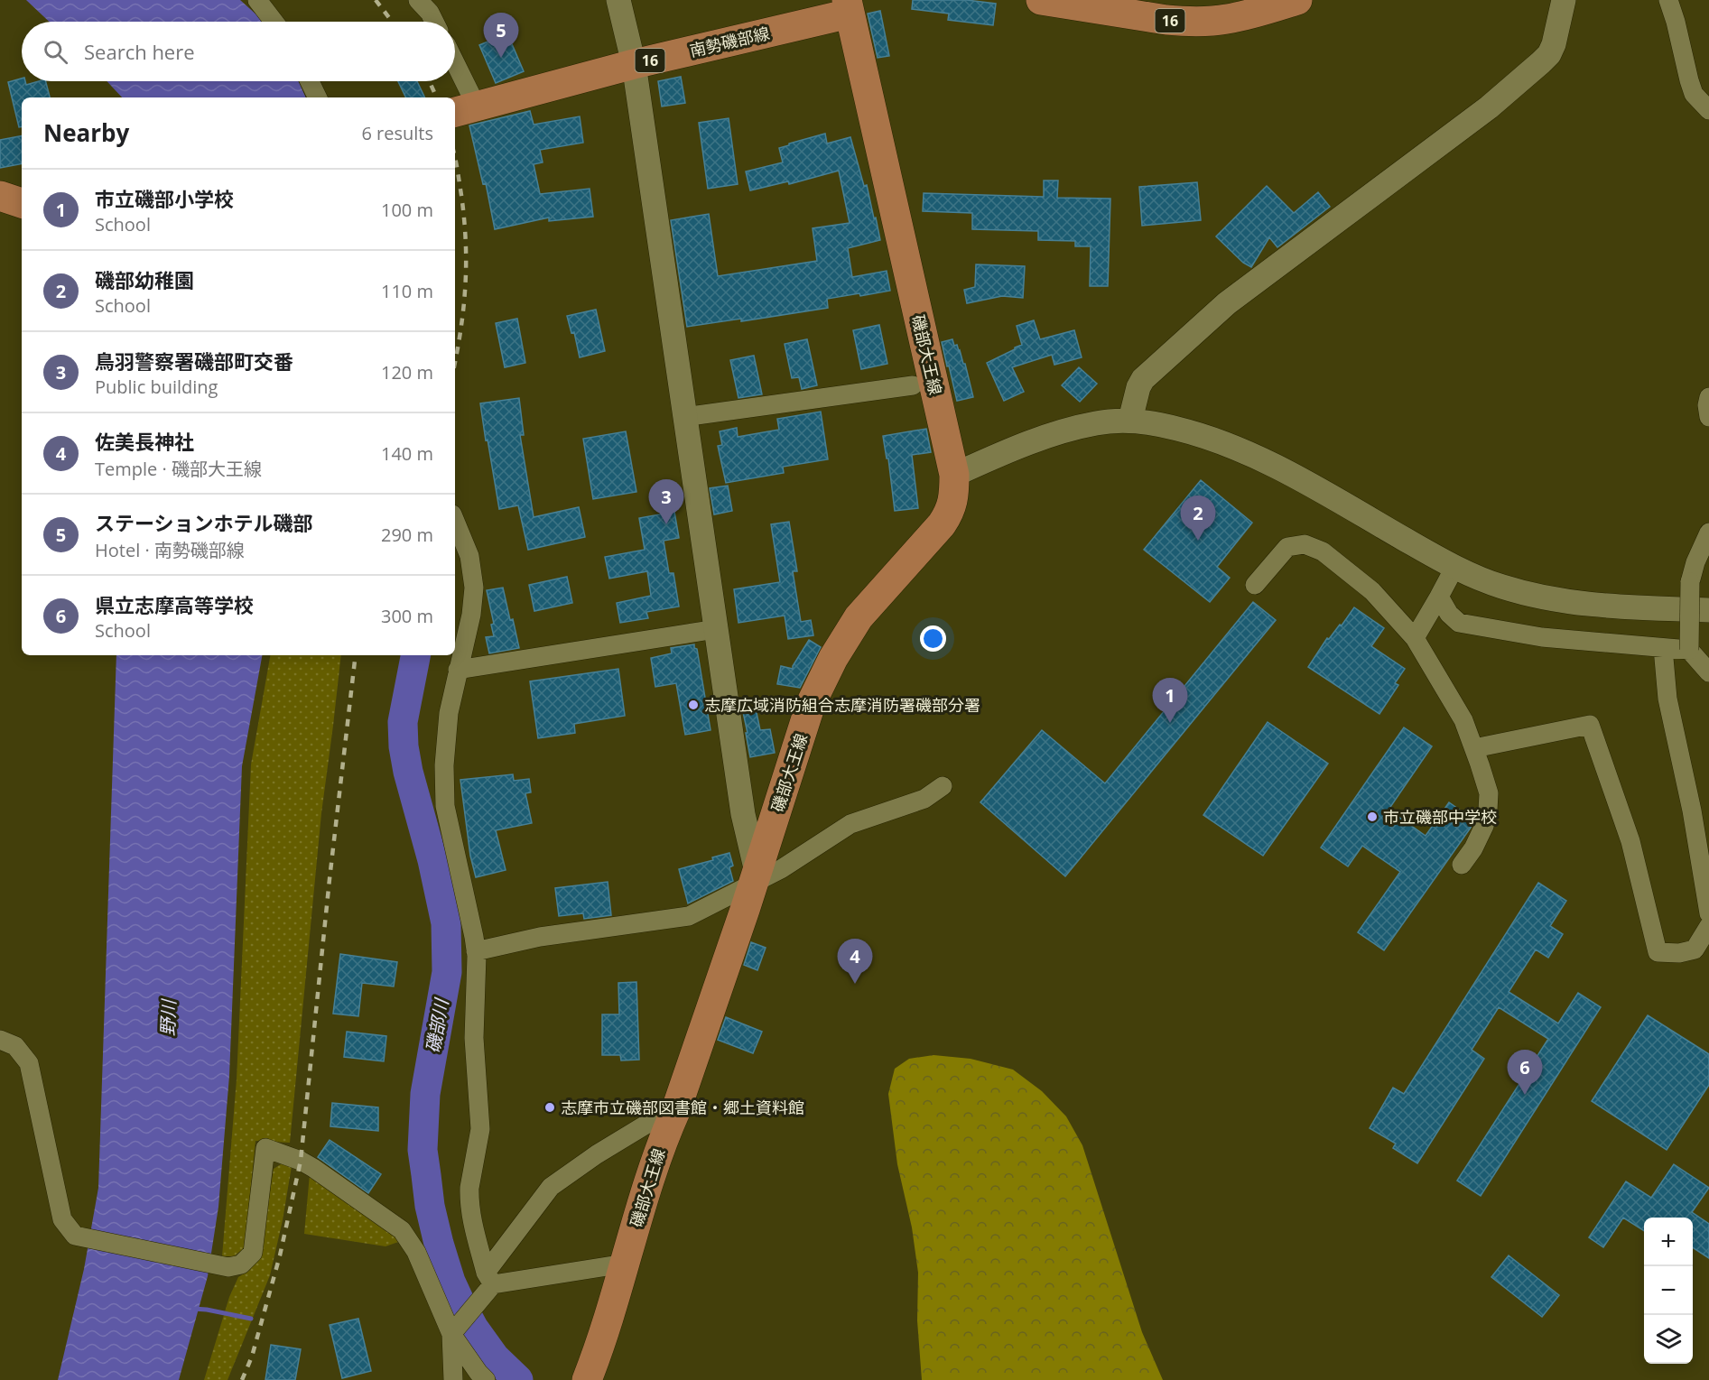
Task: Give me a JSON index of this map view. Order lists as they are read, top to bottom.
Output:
{
  "streets": {
    "main road": ["16", "南勢磯部線", "磯部大王線"]
  },
  "crossings": [
    ["南勢磯部線", "磯部大王線"]
  ],
  "water": ["野川", "磯部川"],
  "places": ["志摩広域消防組合志摩消防署磯部分署", "市立磯部中学校", "志摩市立磯部図書館・郷土資料館"],
  "page": {
    "pins": [
      "5",
      "3",
      "2",
      "1",
      "4",
      "6"
    ],
    "search": "Search here",
    "heading": ["Nearby", "6 results"],
    "list": [
      {
        "mark": "1",
        "name": "市立磯部小学校",
        "note": "School",
        "value": "100 m"
      },
      {
        "mark": "2",
        "name": "磯部幼稚園",
        "note": "School",
        "value": "110 m"
      },
      {
        "mark": "3",
        "name": "鳥羽警察署磯部町交番",
        "note": "Public building",
        "value": "120 m"
      },
      {
        "mark": "4",
        "name": "佐美長神社",
        "note": "Temple · 磯部大王線",
        "value": "140 m"
      },
      {
        "mark": "5",
        "name": "ステーションホテル磯部",
        "note": "Hotel · 南勢磯部線",
        "value": "290 m"
      },
      {
        "mark": "6",
        "name": "県立志摩高等学校",
        "note": "School",
        "value": "300 m"
      }
    ],
    "map_buttons": ["+", "−"]
  }
}
